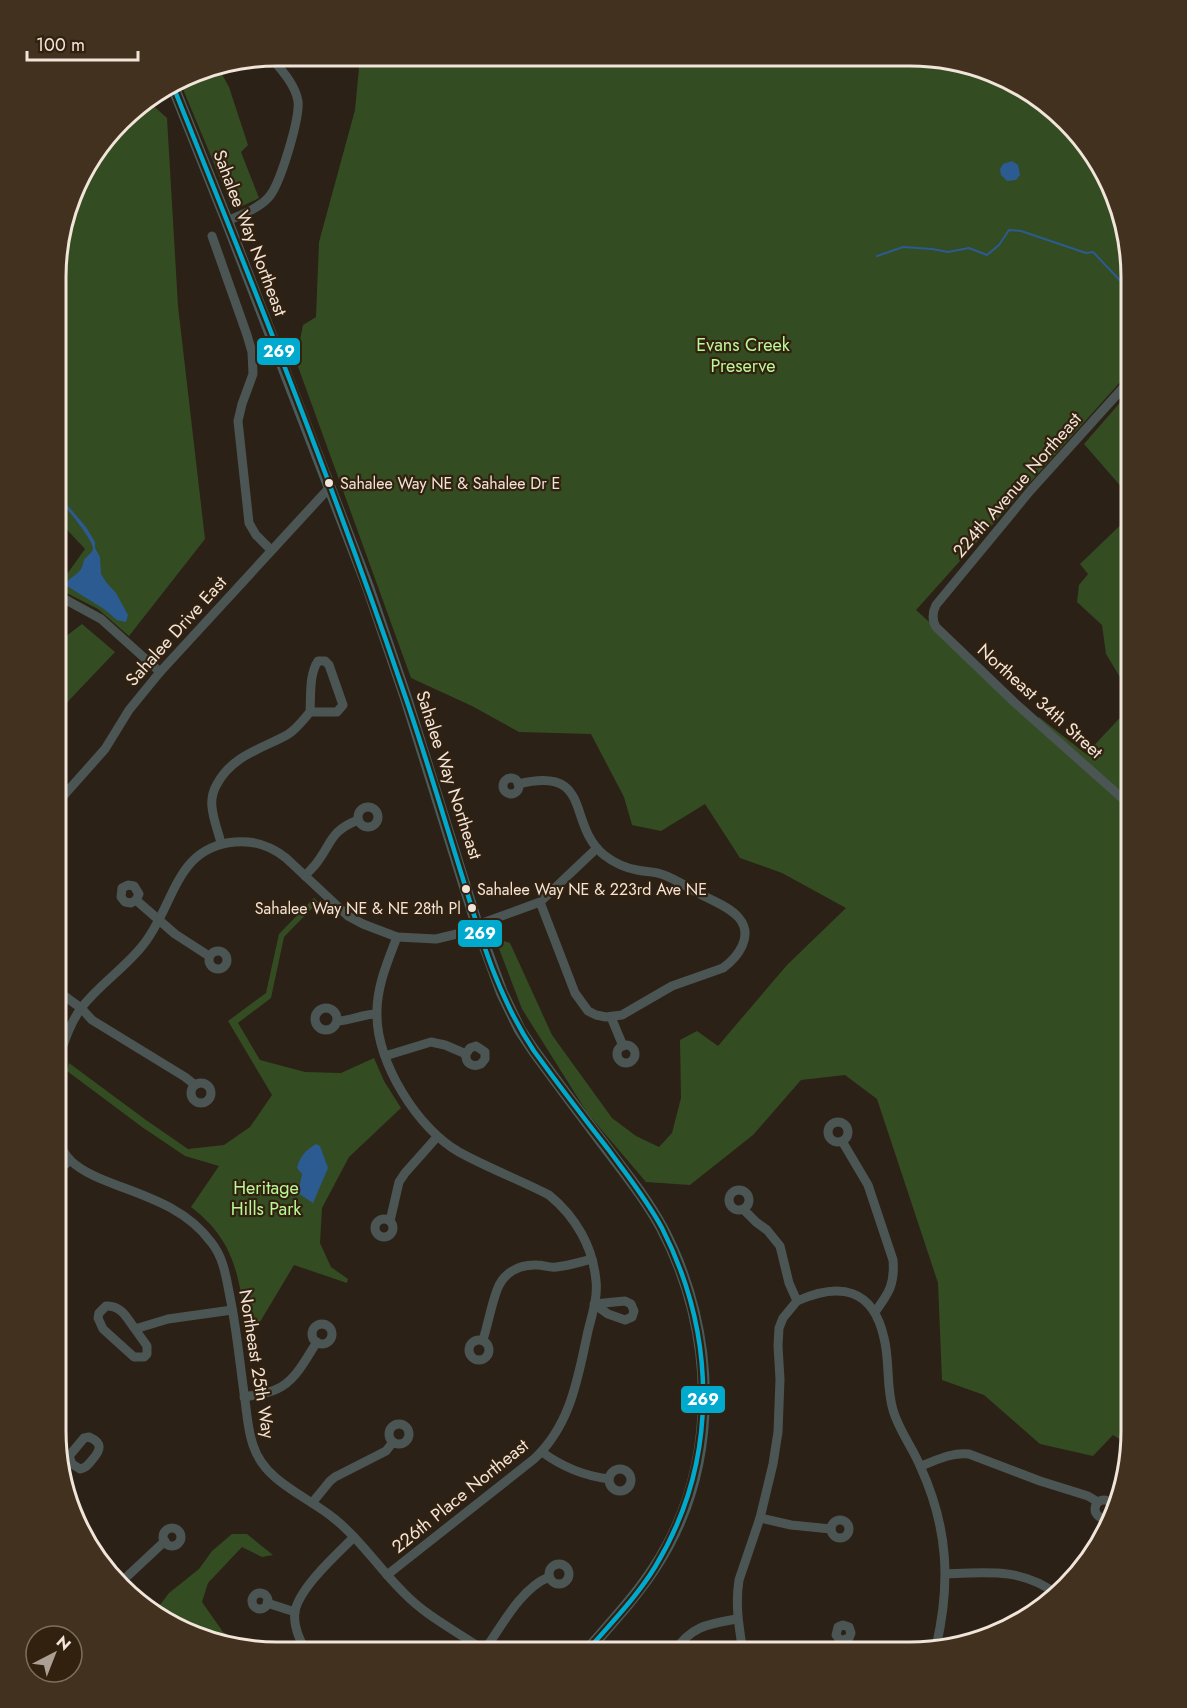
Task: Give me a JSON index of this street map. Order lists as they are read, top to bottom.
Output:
{
  "streets": {
    "main road": ["Sahalee Way Northeast"],
    "street": [
      "224th Avenue Northeast",
      "Sahalee Drive East",
      "Northeast 34th Street",
      "Northeast 25th Way",
      "226th Place Northeast"
    ]
  },
  "crossings": [
    ["Sahalee Way Northeast", "Sahalee Drive East"],
    ["224th Avenue Northeast", "Northeast 34th Street"],
    ["Northeast 25th Way", "226th Place Northeast"]
  ],
  "parks": ["Evans Creek Preserve", "Heritage Hills Park"],
  "places": ["Sahalee Way NE & Sahalee Dr E", "Sahalee Way NE & 223rd Ave NE", "Sahalee Way NE & NE 28th Pl"],
  "lines": ["transit line 269"],
  "scale_bar": "100 m",
  "north": "top right"
}
